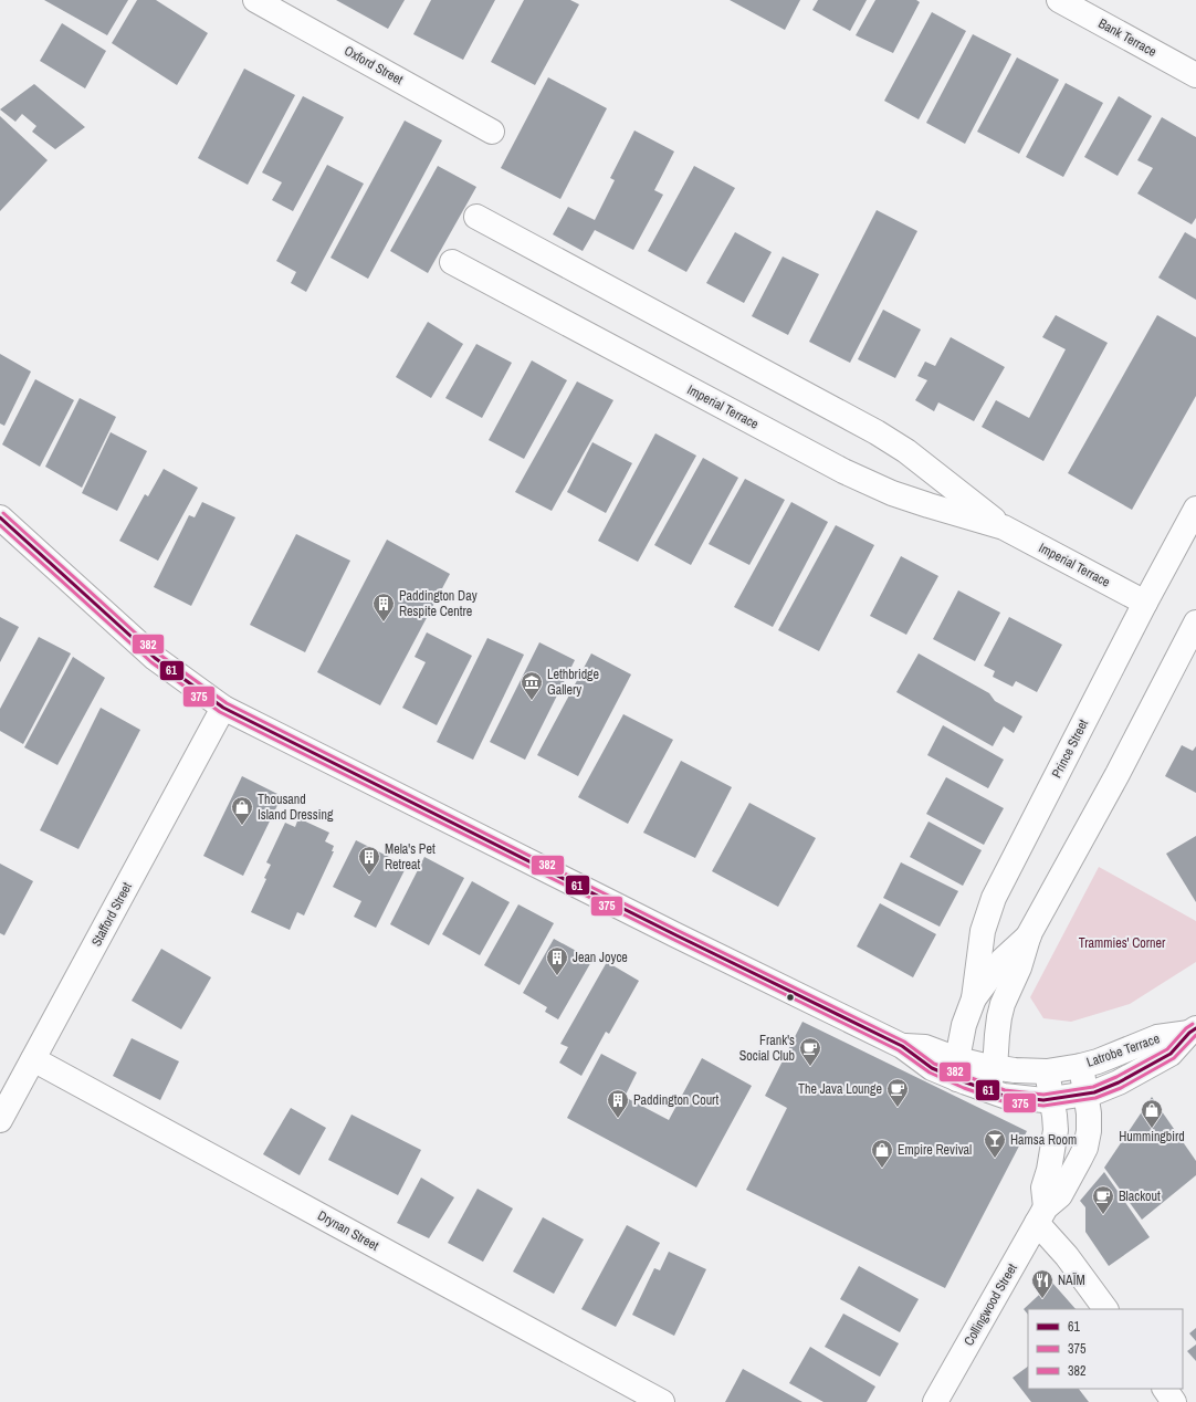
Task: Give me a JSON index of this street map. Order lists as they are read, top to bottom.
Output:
{
  "streets": {
    "street": [
      "Bank Terrace",
      "Oxford Street",
      "Imperial Terrace",
      "Prince Street",
      "Stafford Street",
      "Latrobe Terrace",
      "Drynan Street",
      "Collingwood Street"
    ]
  },
  "crossings": [
    ["Imperial Terrace", "Prince Street"],
    ["Prince Street", "Latrobe Terrace"],
    ["Stafford Street", "Latrobe Terrace"],
    ["Stafford Street", "Drynan Street"],
    ["Latrobe Terrace", "Collingwood Street"]
  ],
  "parks": ["Trammies' Corner"],
  "places": {
    "building": [
      "Paddington Day Respite Centre",
      "Mela's Pet Retreat",
      "Jean Joyce",
      "Paddington Court"
    ],
    "museum": ["Lethbridge Gallery"],
    "shop": ["Thousand Island Dressing", "Hummingbird", "Empire Revival"],
    "cafe": ["Frank's Social Club", "The Java Lounge", "Blackout"],
    "bar": ["Hamsa Room"],
    "restaurant": ["NAÏM"]
  },
  "lines": ["transit line 382", "transit line 61", "transit line 375"],
  "legend": ["61", "375", "382"]
}
